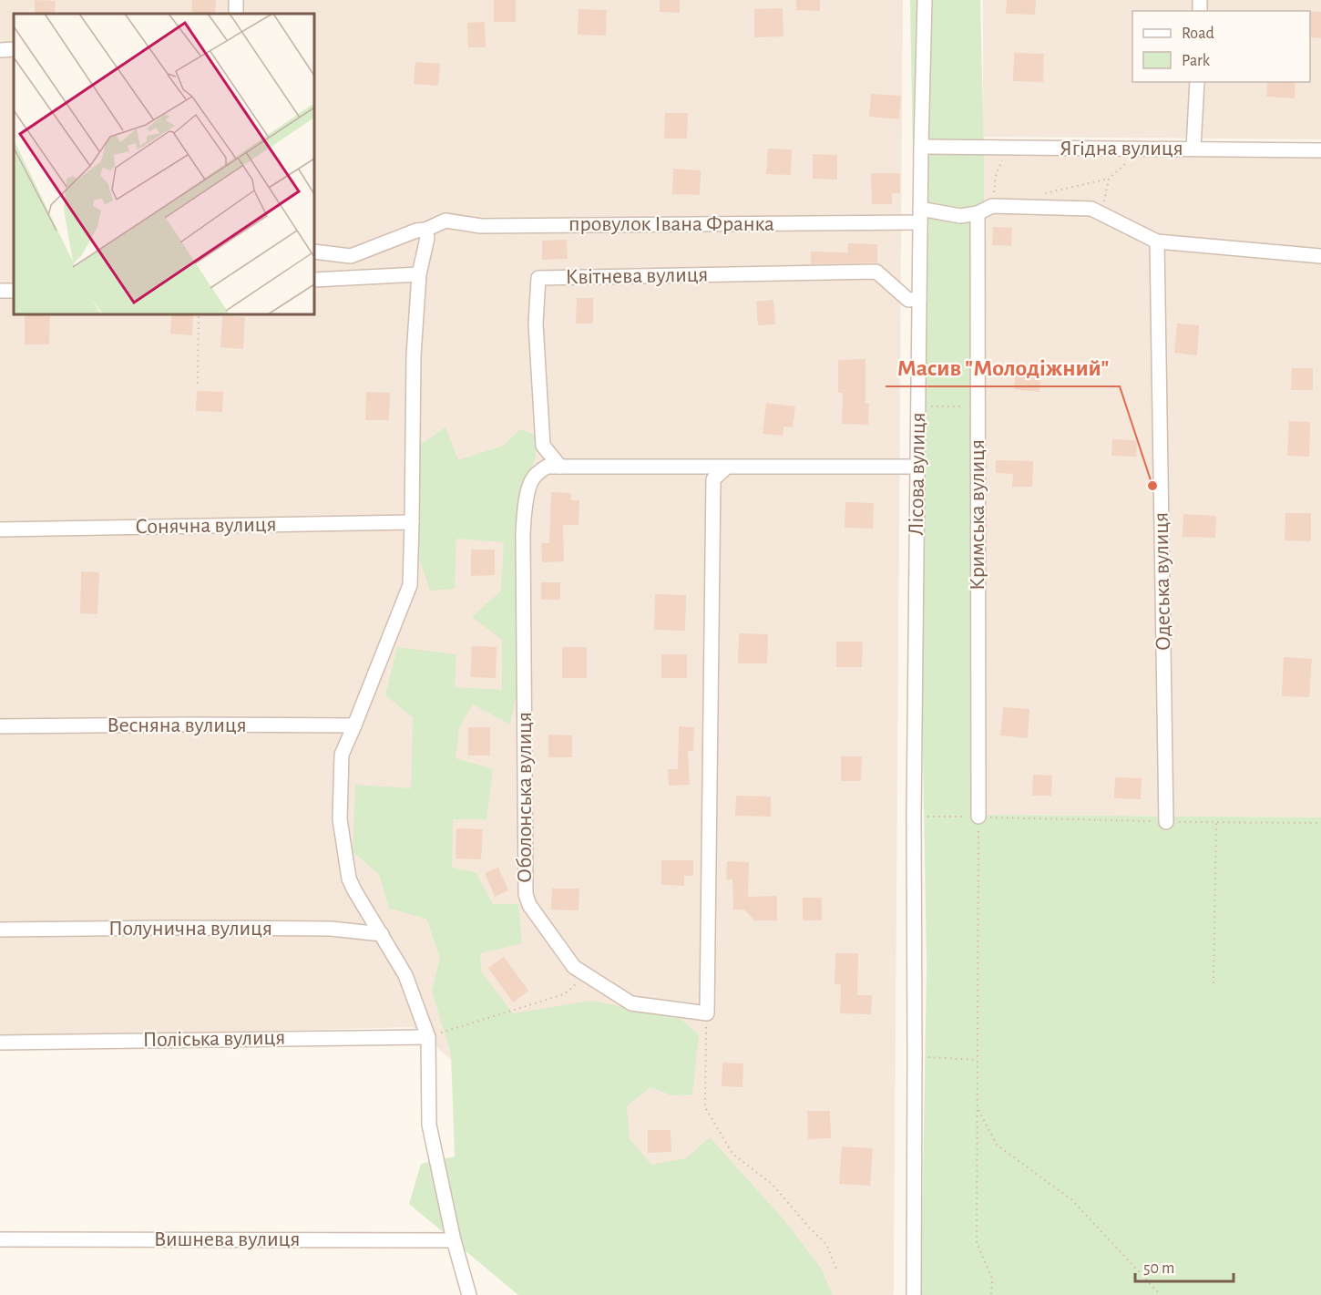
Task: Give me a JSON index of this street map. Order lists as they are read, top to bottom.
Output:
{
  "streets": {
    "street": [
      "Ягідна вулиця",
      "провулок Івана Франка",
      "Квітнева вулиця",
      "Лісова вулиця",
      "Кримська вулиця",
      "Сонячна вулиця",
      "Одеська вулиця",
      "Весняна вулиця",
      "Оболонська вулиця",
      "Полунична вулиця",
      "Поліська вулиця",
      "Вишнева вулиця"
    ]
  },
  "crossings": [
    ["Ягідна вулиця", "Лісова вулиця"],
    ["провулок Івана Франка", "Лісова вулиця"],
    ["провулок Івана Франка", "Кримська вулиця"],
    ["Квітнева вулиця", "Лісова вулиця"],
    ["Квітнева вулиця", "Оболонська вулиця"],
    ["Лісова вулиця", "Оболонська вулиця"]
  ],
  "places": ["Масив \"Молодіжний\""],
  "legend": ["Road", "Park"],
  "scale_bar": "50 m"
}
